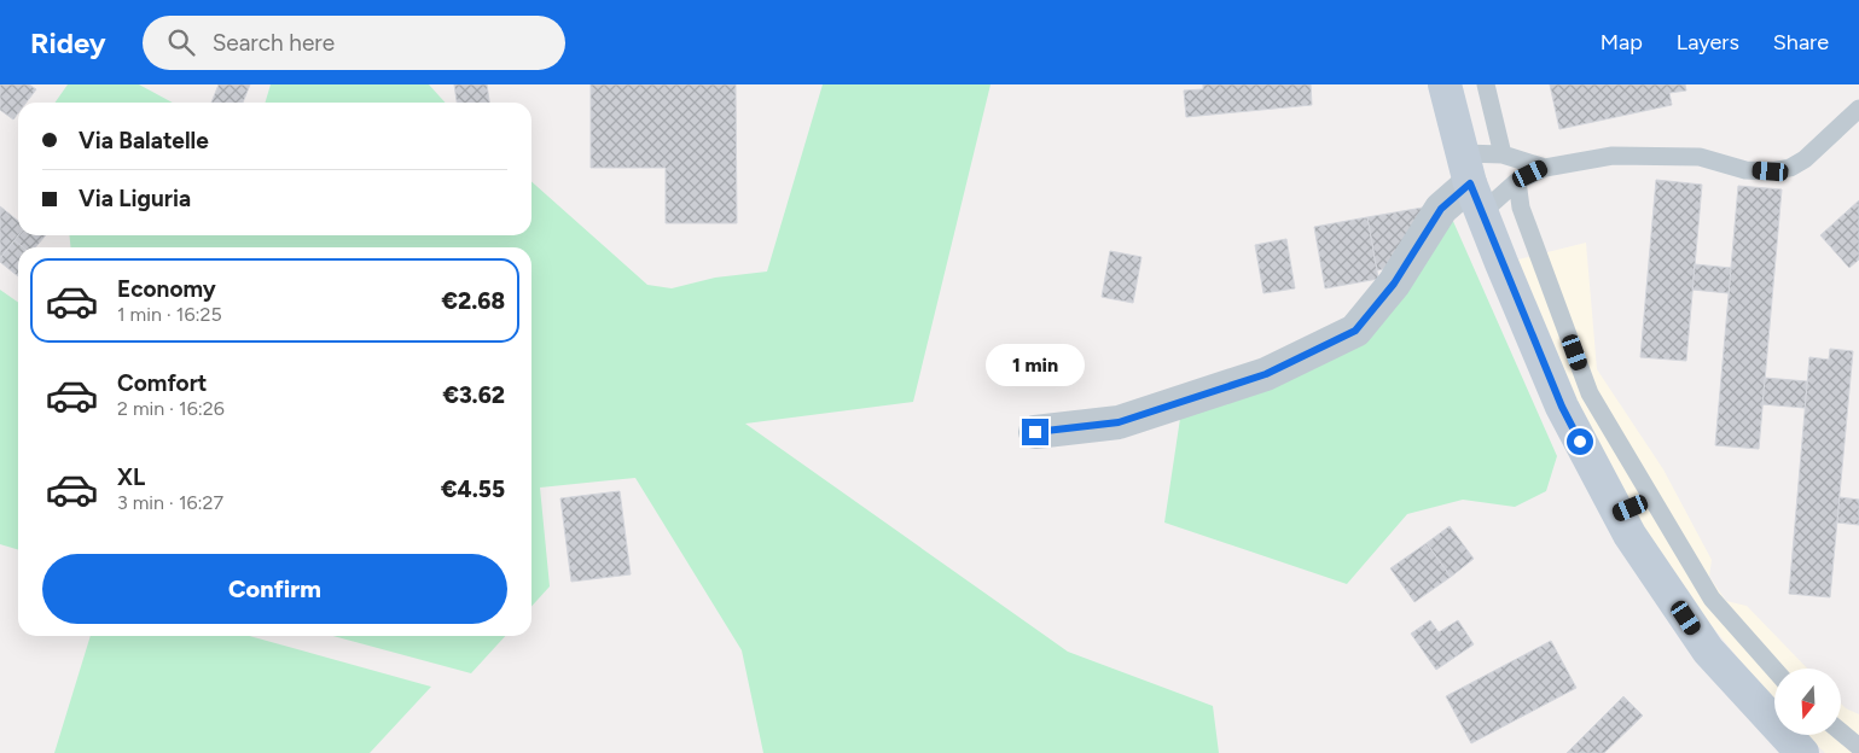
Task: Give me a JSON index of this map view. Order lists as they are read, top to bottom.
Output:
{
  "north": "bottom",
  "page": {
    "header": "Ridey",
    "search": "Search here",
    "nav": ["Map", "Layers", "Share"],
    "banner": ["Via Balatelle", "Via Liguria"],
    "list": [
      {
        "name": "Economy",
        "note": "1 min · 16:25",
        "value": "€2.68"
      },
      {
        "name": "Comfort",
        "note": "2 min · 16:26",
        "value": "€3.62"
      },
      {
        "name": "XL",
        "note": "3 min · 16:27",
        "value": "€4.55"
      }
    ],
    "bubble": "1 min",
    "buttons": "Confirm"
  }
}
